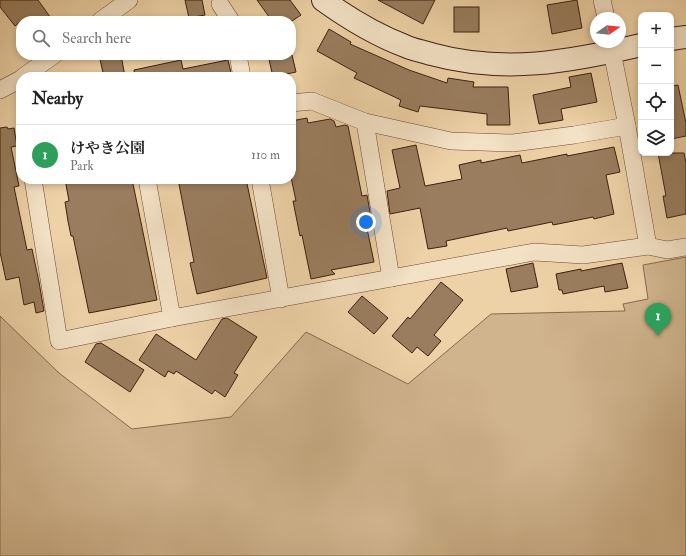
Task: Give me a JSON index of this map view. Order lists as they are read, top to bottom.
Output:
{
  "north": "right",
  "page": {
    "map_buttons": ["+", "−"],
    "search": "Search here",
    "heading": "Nearby",
    "list": [
      {
        "mark": "1",
        "name": "けやき公園",
        "note": "Park",
        "value": "110 m"
      }
    ],
    "pins": "1"
  }
}
